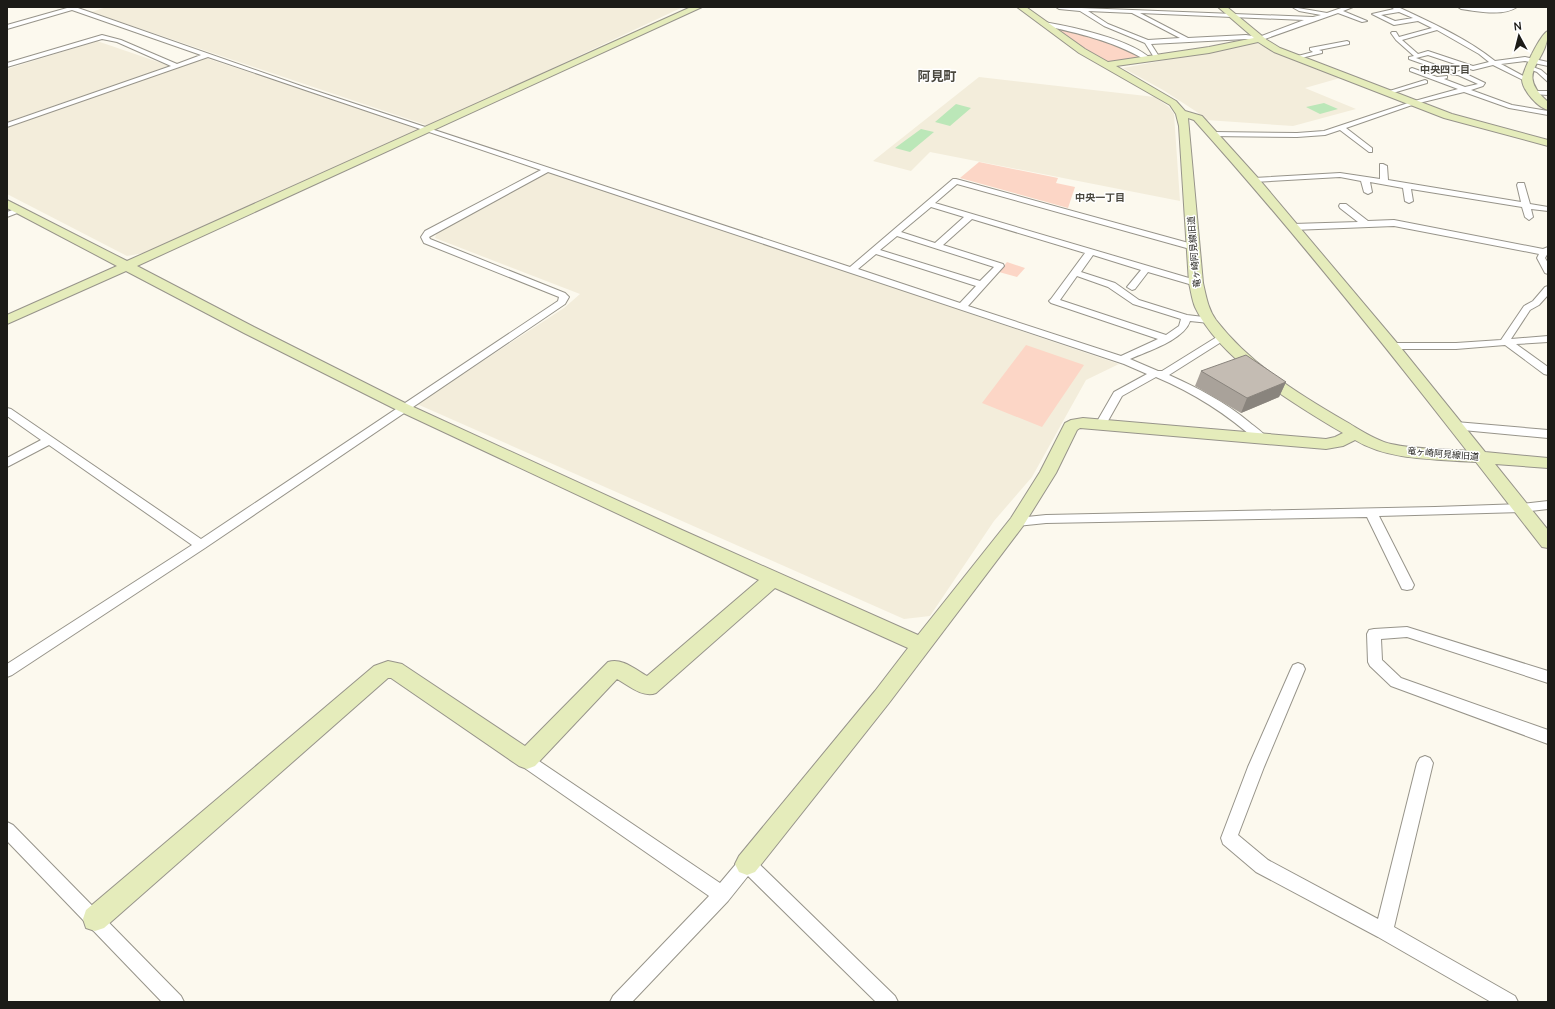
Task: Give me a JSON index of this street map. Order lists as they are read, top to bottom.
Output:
{
  "streets": {
    "street": ["竜ヶ崎阿見線旧道"]
  },
  "districts": ["中央四丁目", "阿見町", "中央一丁目"],
  "north": "top"
}
